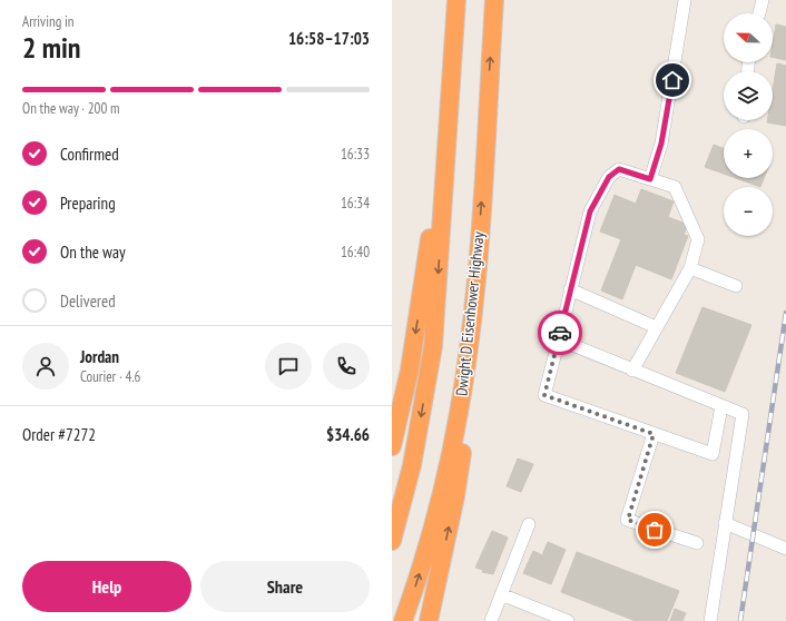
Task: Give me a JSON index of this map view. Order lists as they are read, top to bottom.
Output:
{
  "streets": {
    "highway": ["Dwight D Eisenhower Highway"]
  },
  "north": "left",
  "page": {
    "heading": ["2 min", "Arriving in", "16:58–17:03"],
    "panel": [
      "Jordan",
      "Courier · 4.6",
      "Order #7272",
      "$34.66"
    ],
    "map_buttons": ["+", "−"],
    "bar": "On the way · 200 m",
    "list": [
      ["Confirmed", "16:33"],
      ["Preparing", "16:34"],
      ["On the way", "16:40"],
      "Delivered"
    ],
    "buttons": ["Help", "Share"]
  }
}
